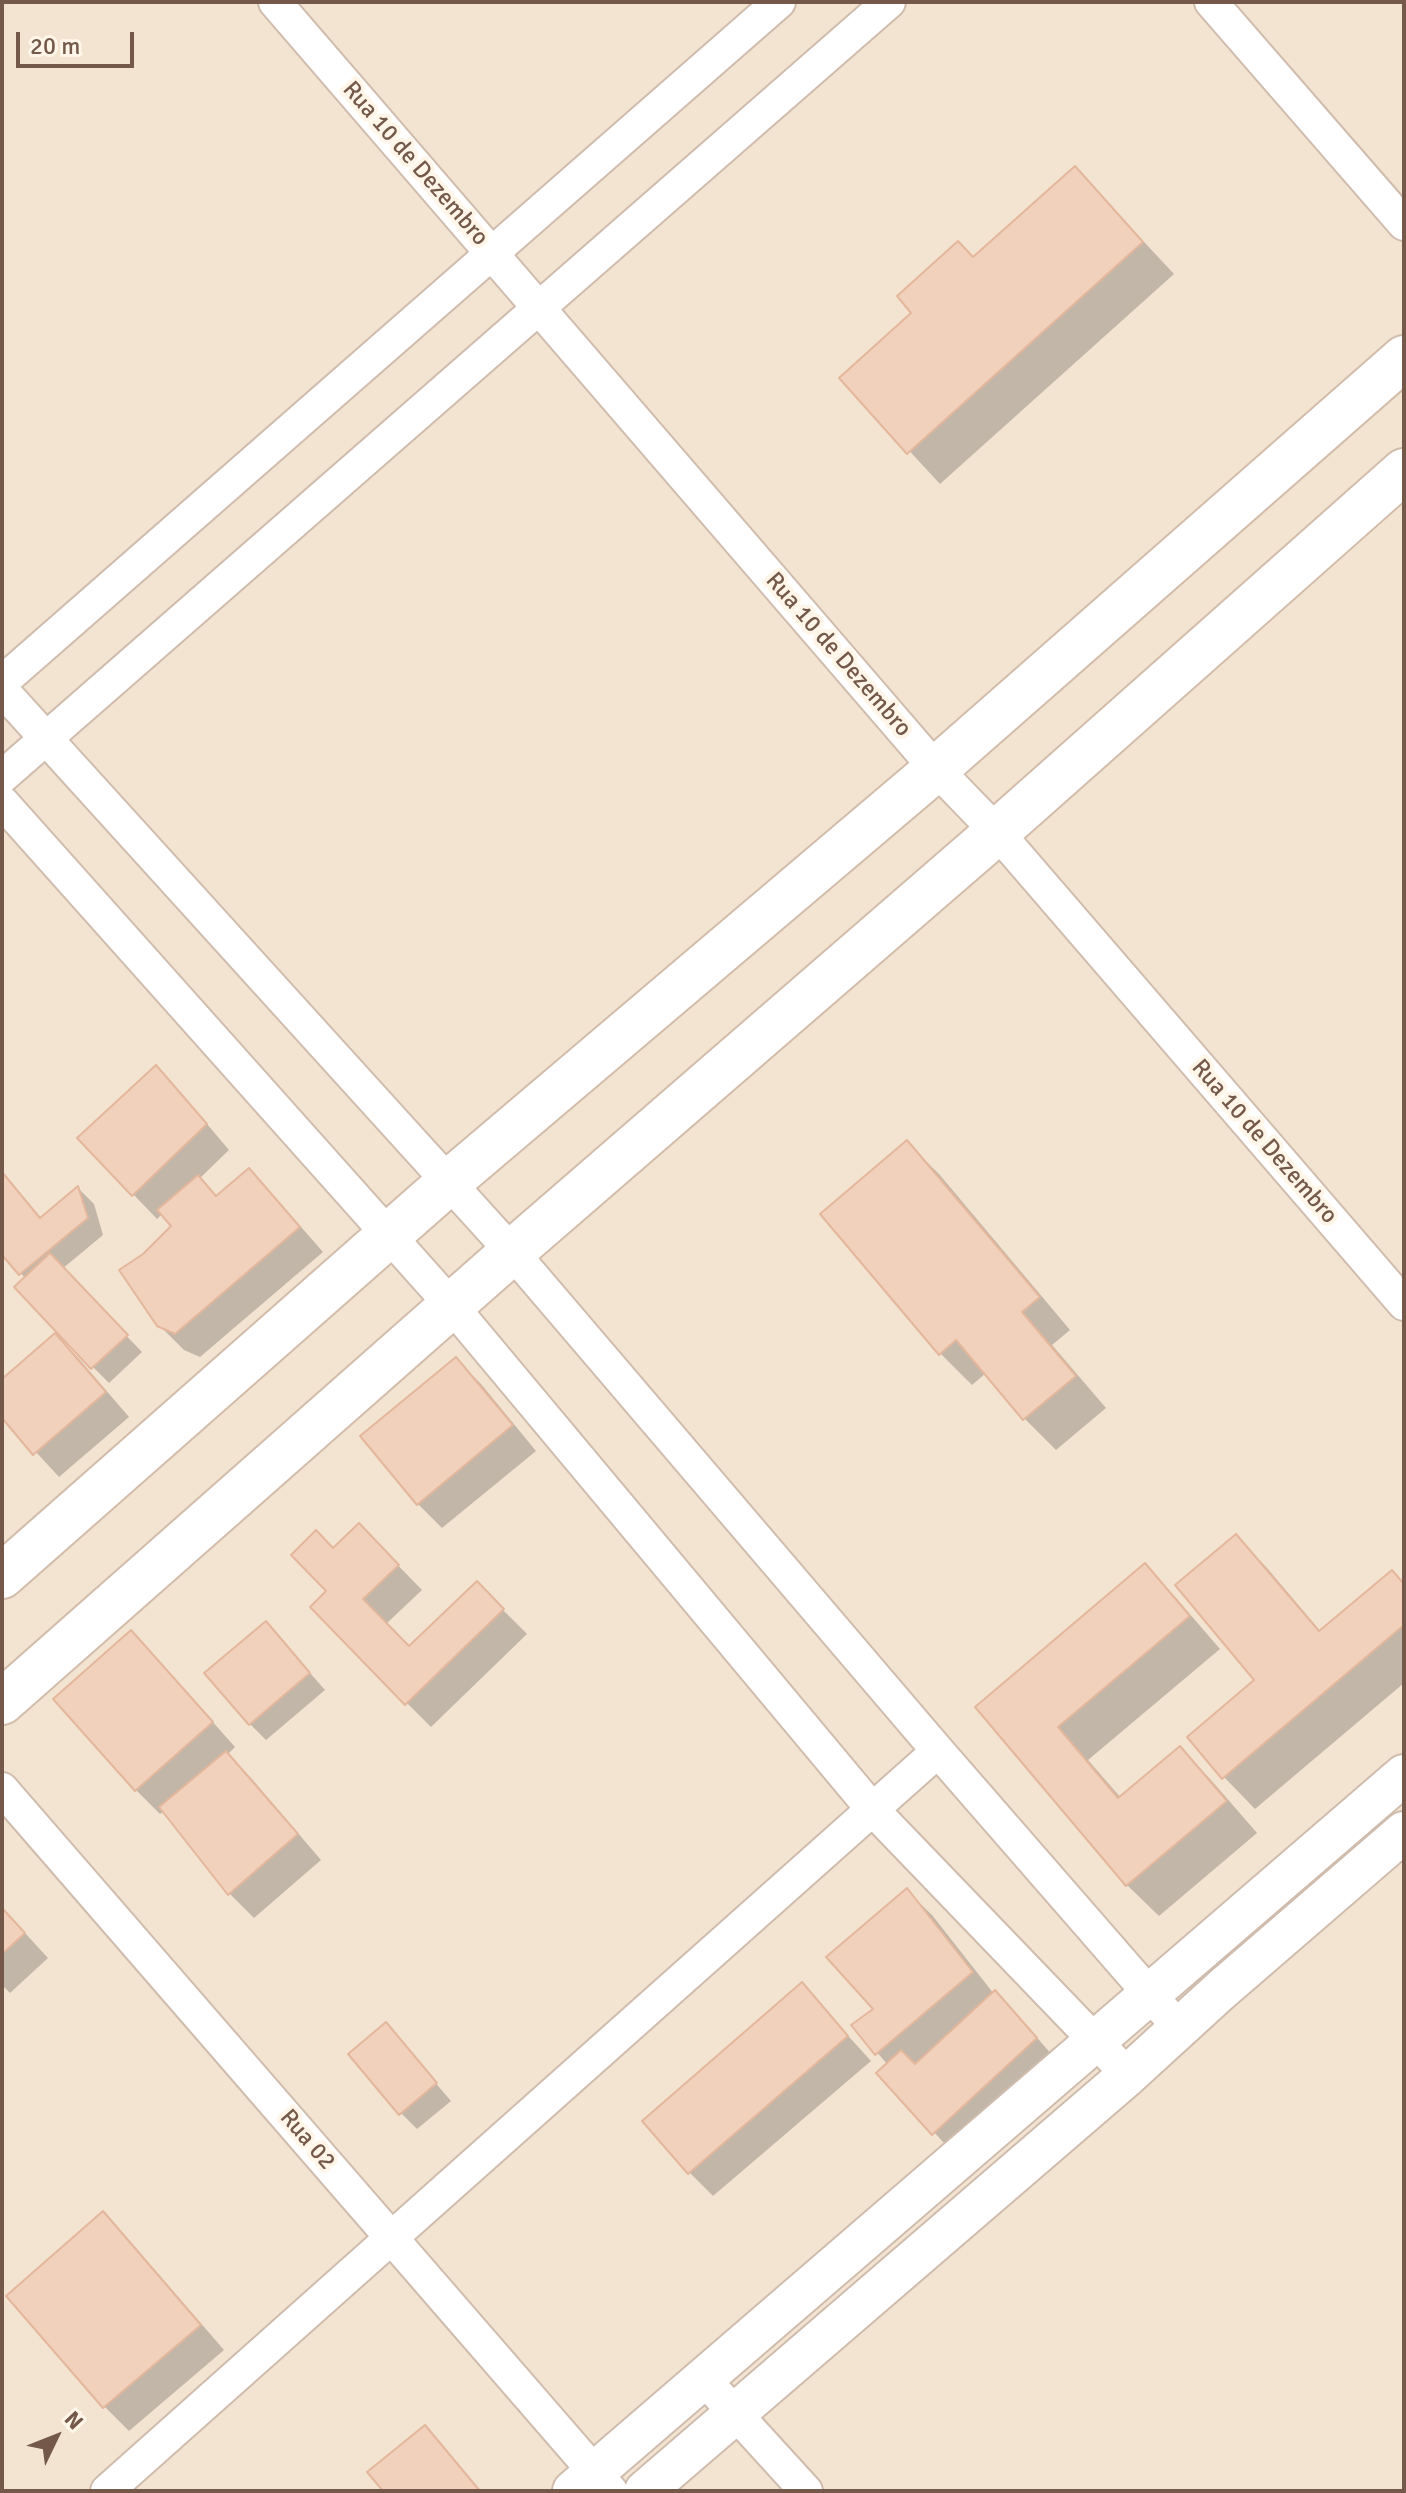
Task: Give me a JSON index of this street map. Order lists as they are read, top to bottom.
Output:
{
  "streets": {
    "street": ["Rua 10 de Dezembro", "Rua 02"]
  },
  "scale_bar": "20 m",
  "north": "top right"
}
